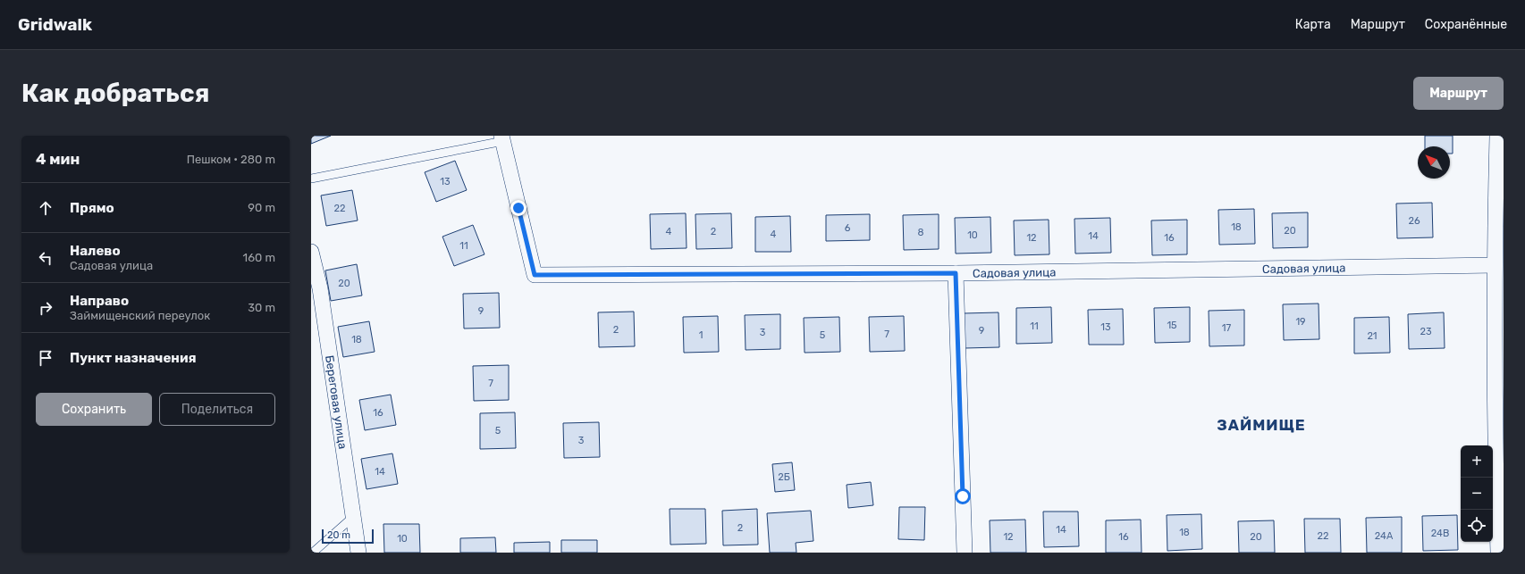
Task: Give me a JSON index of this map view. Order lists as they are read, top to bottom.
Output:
{
  "streets": {
    "street": ["Садовая улица", "Береговая улица"]
  },
  "districts": ["ЗАЙМИЩЕ"],
  "house_numbers": [
    "13",
    "22",
    "26",
    "18",
    "6",
    "20",
    "4",
    "2",
    "8",
    "4",
    "10",
    "14",
    "12",
    "16",
    "11",
    "20",
    "9",
    "19",
    "15",
    "11",
    "13",
    "17",
    "2",
    "9",
    "23",
    "3",
    "7",
    "1",
    "5",
    "21",
    "18",
    "7",
    "16",
    "5",
    "3",
    "14",
    "2Б",
    "2",
    "14",
    "18",
    "24В",
    "22",
    "24А",
    "12",
    "16",
    "20",
    "10"
  ],
  "scale_bar": "20 m",
  "north": "top left",
  "page": {
    "header": "Gridwalk",
    "nav": ["Карта", "Маршрут", "Сохранённые"],
    "buttons": [
      "Маршрут",
      ["Сохранить", "Поделиться"]
    ],
    "title": "Как добраться",
    "heading": ["4 мин", "Пешком · 280 m"],
    "list": [
      ["Прямо", "90 m"],
      ["Налево", "Садовая улица", "160 m"],
      ["Направо", "Займищенский переулок", "30 m"],
      "Пункт назначения"
    ],
    "map_buttons": ["+", "−"],
    "scale": "20 m"
  }
}
